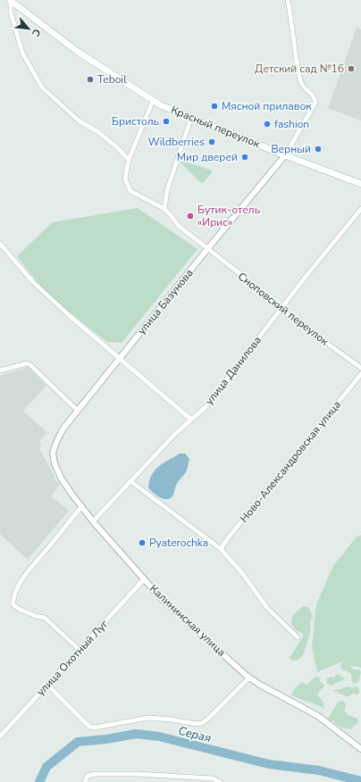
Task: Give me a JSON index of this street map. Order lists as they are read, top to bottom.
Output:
{
  "streets": {
    "main road": ["Красный переулок"],
    "street": [
      "улица Базунова",
      "Сноповский переулок",
      "улица Данилова",
      "Ново-Александровская улица",
      "Калининская улица",
      "улица Охотный Луг"
    ]
  },
  "crossings": [
    ["Красный переулок", "улица Базунова"],
    ["улица Базунова", "Сноповский переулок"],
    ["улица Базунова", "Калининская улица"],
    ["Сноповский переулок", "улица Данилова"],
    ["улица Данилова", "Калининская улица"],
    ["Калининская улица", "улица Охотный Луг"]
  ],
  "water": ["Серая"],
  "places": [
    "Детский сад №16",
    "Teboil",
    "Мясной прилавок",
    "Бристоль",
    "fashion",
    "Wildberries",
    "Верный",
    "Мир дверей",
    "Бутик-отель «Ирис»",
    "Pyaterochka"
  ],
  "north": "bottom right"
}
